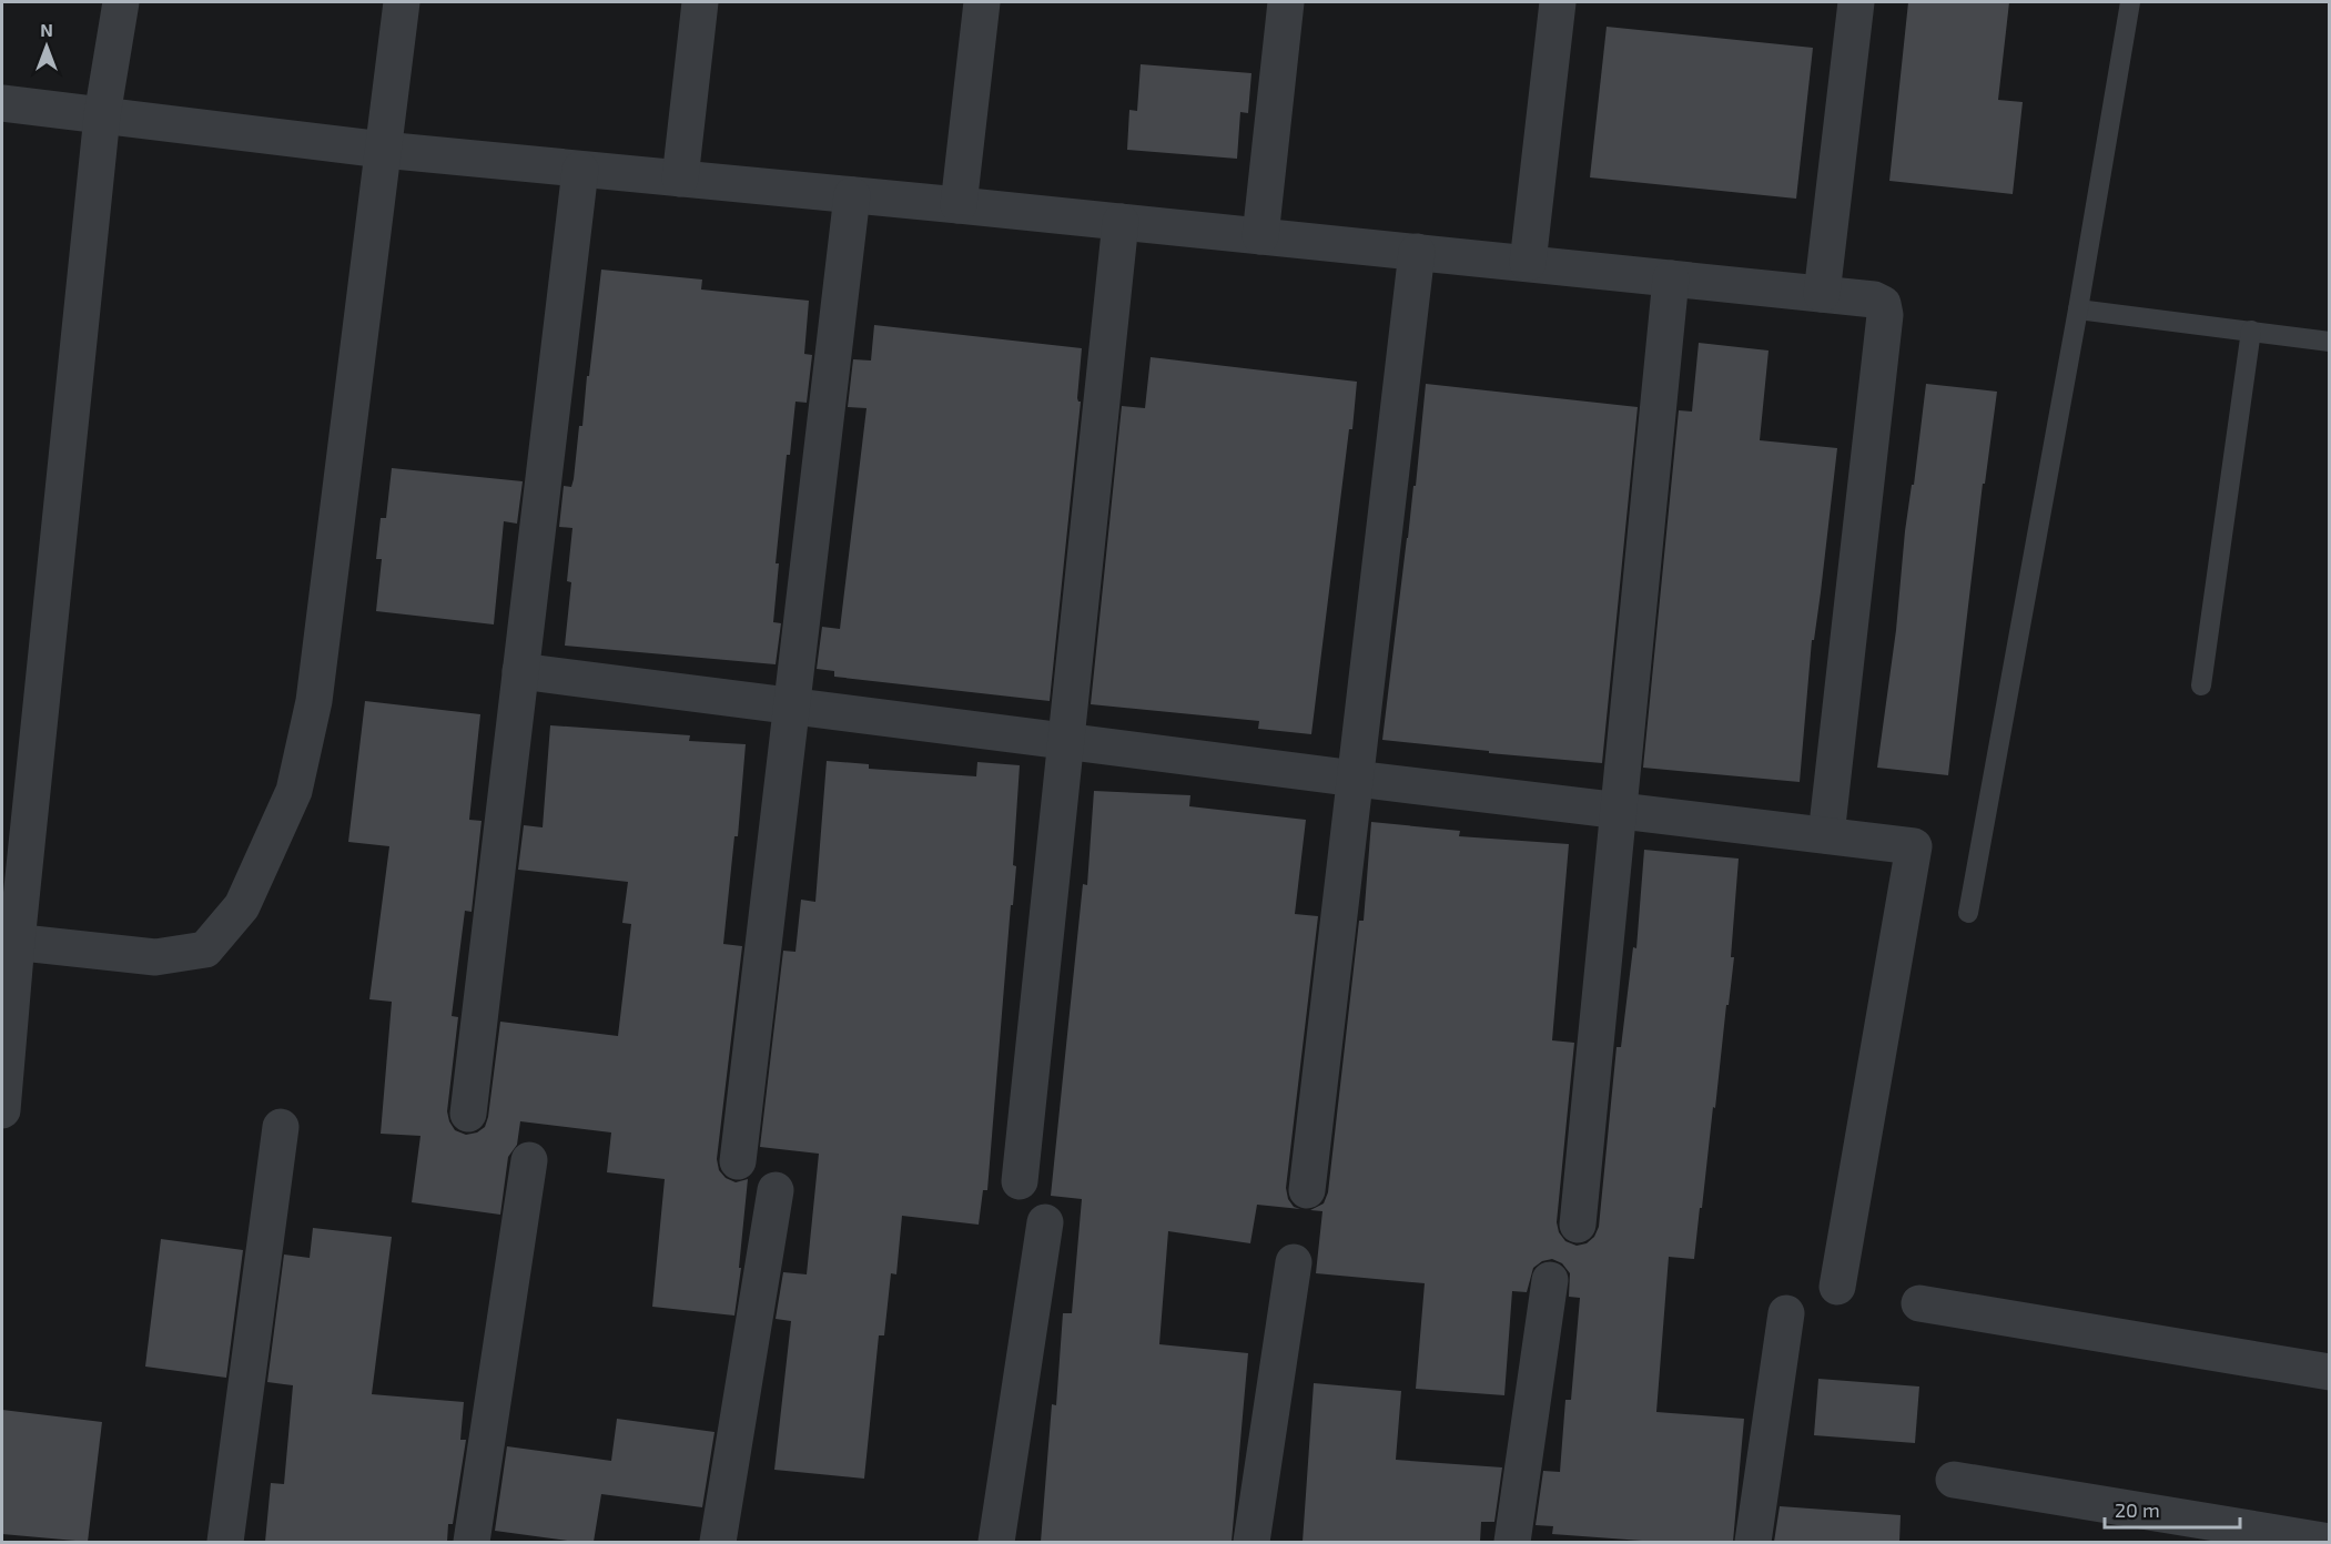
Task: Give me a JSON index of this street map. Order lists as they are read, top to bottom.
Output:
{
  "scale_bar": "20 m",
  "north": "top"
}
